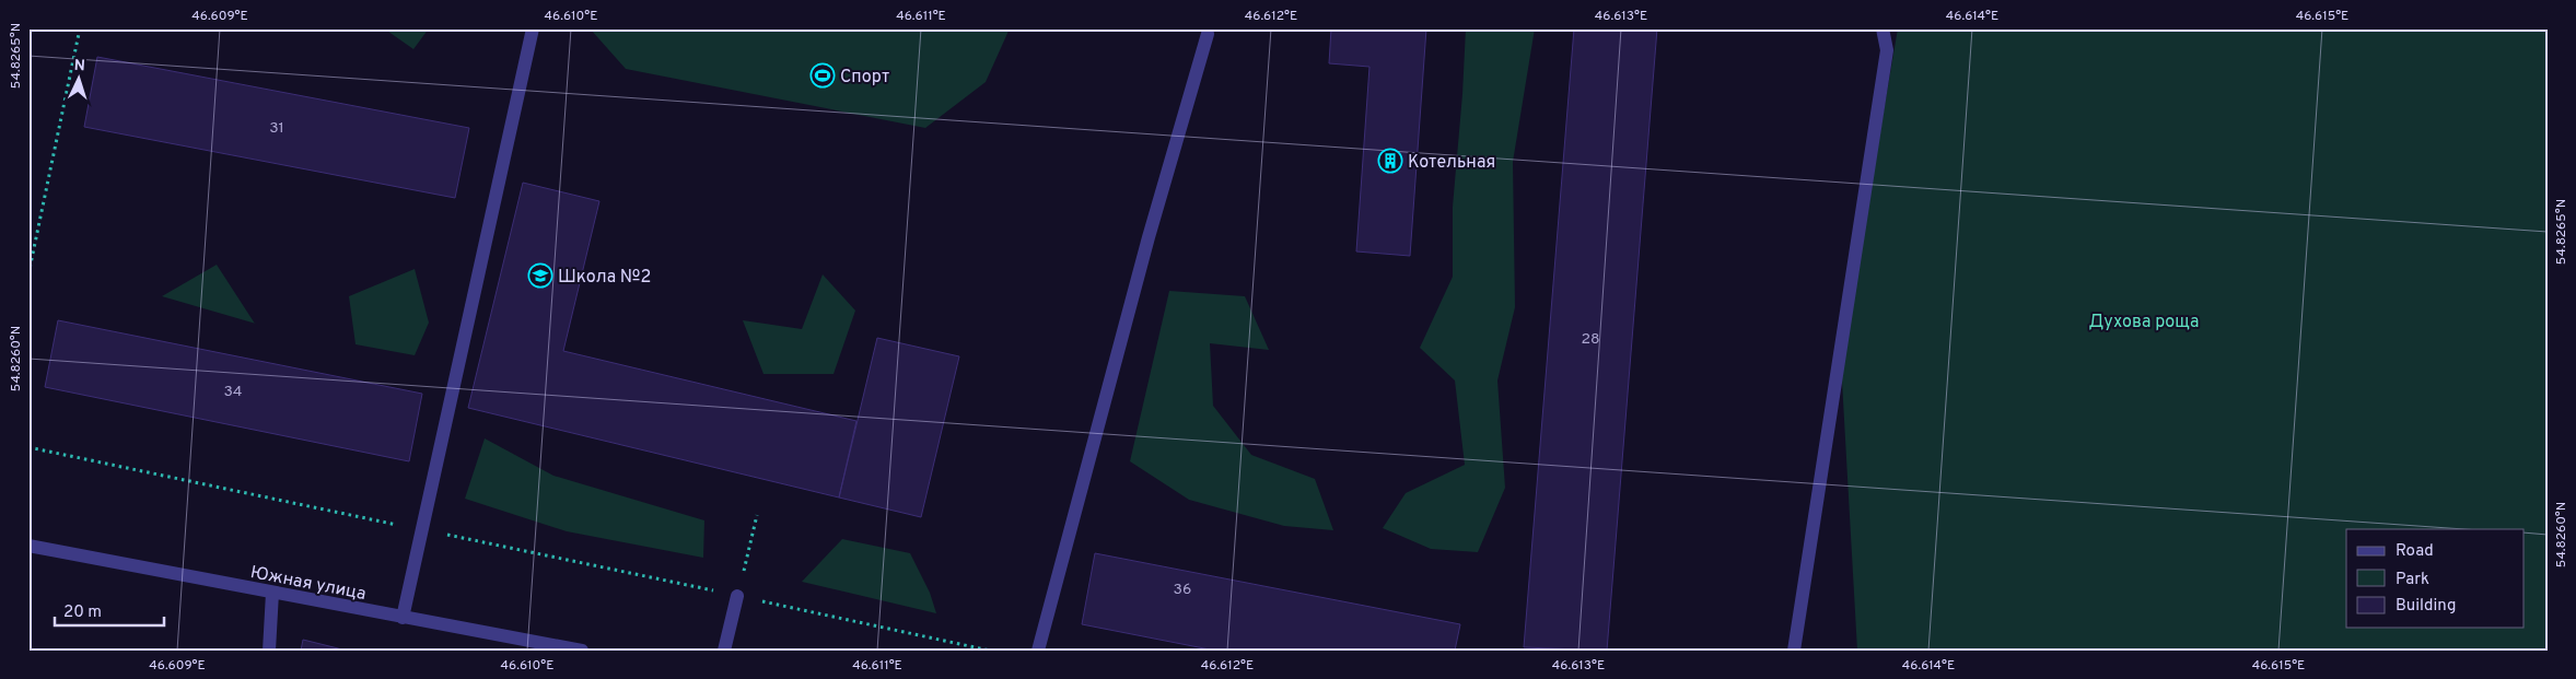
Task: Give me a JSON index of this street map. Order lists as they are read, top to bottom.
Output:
{
  "streets": {
    "street": ["Южная улица"]
  },
  "parks": ["Духова роща"],
  "places": {
    "sports": ["Спорт"],
    "building": ["Котельная"],
    "school or university": ["Школа №2"]
  },
  "house_numbers": [
    "31",
    "28",
    "34",
    "36"
  ],
  "legend": ["Road", "Park", "Building"],
  "scale_bar": "20 m",
  "north": "top",
  "coordinates": [
    "46.609°E",
    "46.610°E",
    "46.611°E",
    "46.612°E",
    "46.613°E",
    "46.614°E",
    "46.615°E",
    "54.8265°N",
    "54.8260°N"
  ]
}
